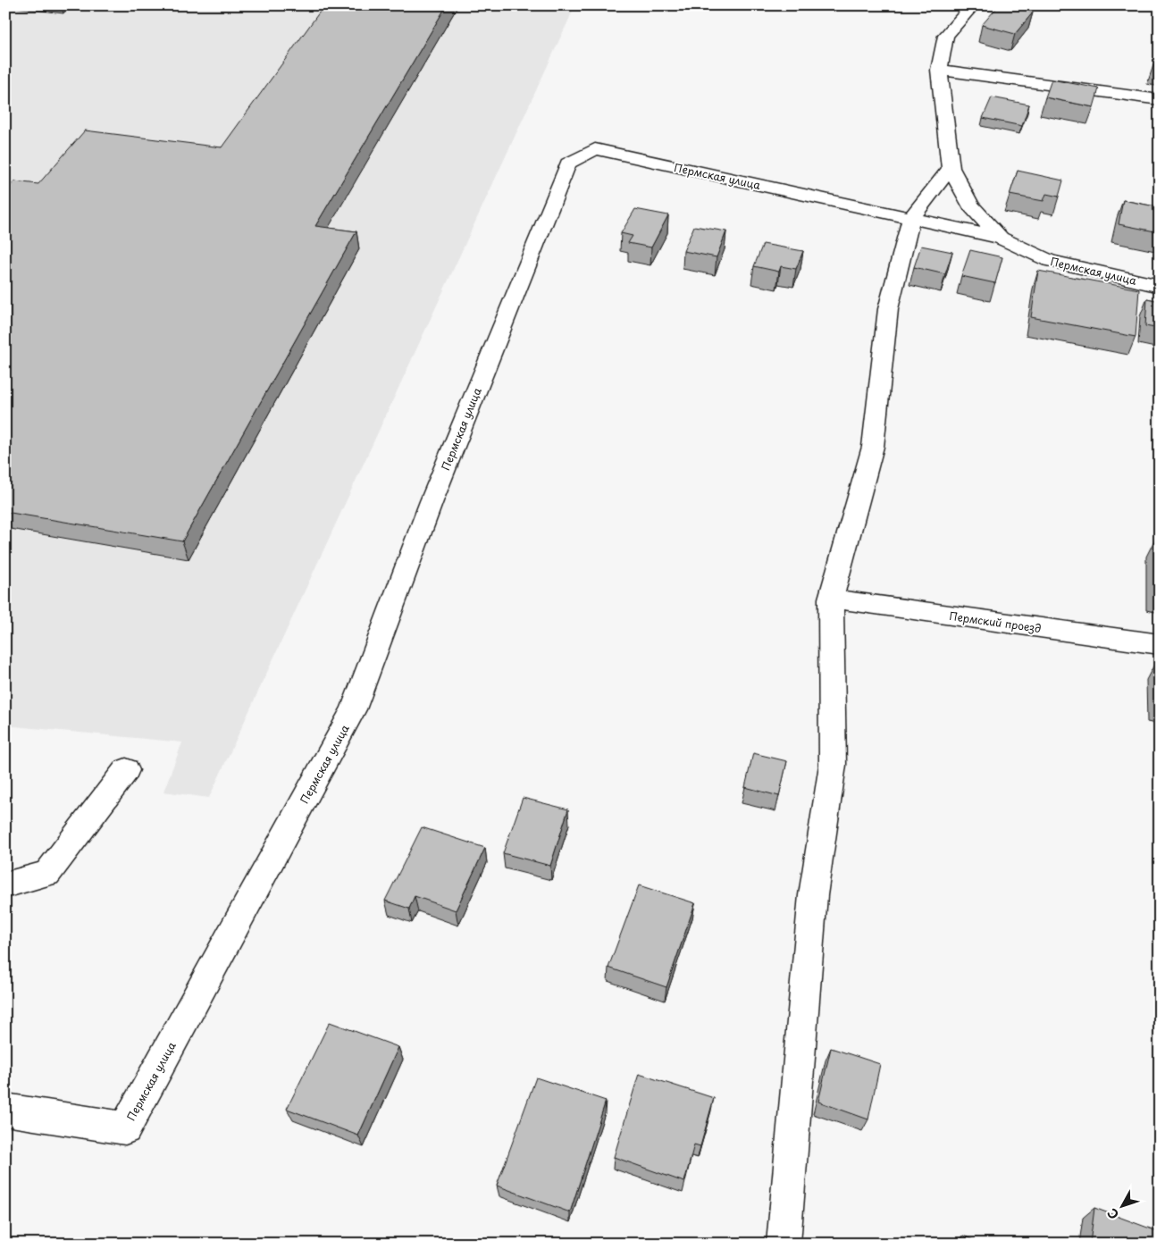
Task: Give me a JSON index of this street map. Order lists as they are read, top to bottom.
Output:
{
  "streets": {
    "street": ["Пермская улица", "Пермский проезд"]
  },
  "north": "bottom left"
}
